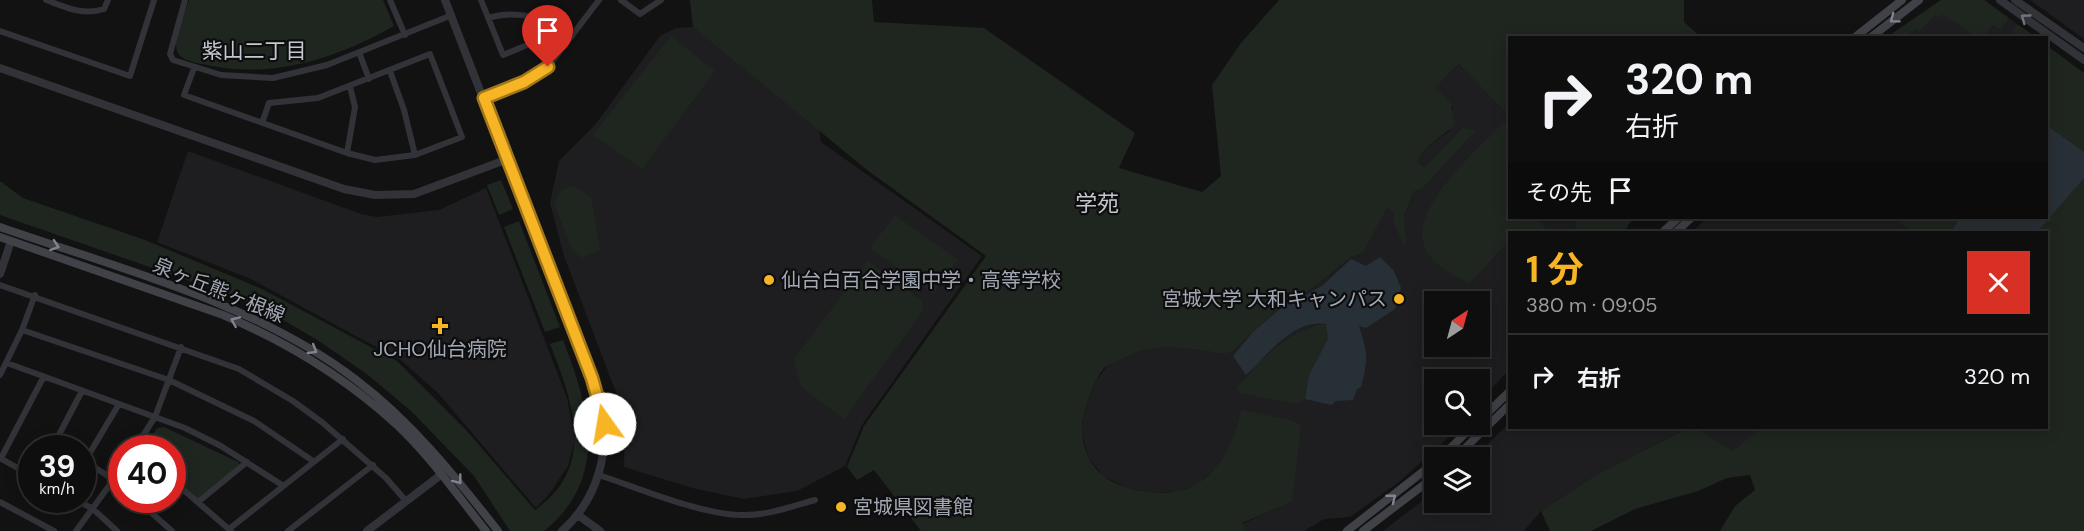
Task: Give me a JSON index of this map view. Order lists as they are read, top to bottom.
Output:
{
  "streets": {
    "main road": ["泉ヶ丘熊ヶ根線"]
  },
  "districts": ["紫山二丁目", "学苑"],
  "places": {
    "other": ["仙台白百合学園中学・高等学校", "宮城大学 大和キャンパス", "宮城県図書館"],
    "health": ["JCHO仙台病院"]
  },
  "north": "top right",
  "page": {
    "turn": ["320 m", "右折"],
    "then": "その先",
    "heading": ["1 分", "380 m · 09:05"],
    "list": [
      {
        "name": "右折",
        "value": "320 m"
      }
    ],
    "speed": "39 km/h",
    "limit": "40"
  }
}
